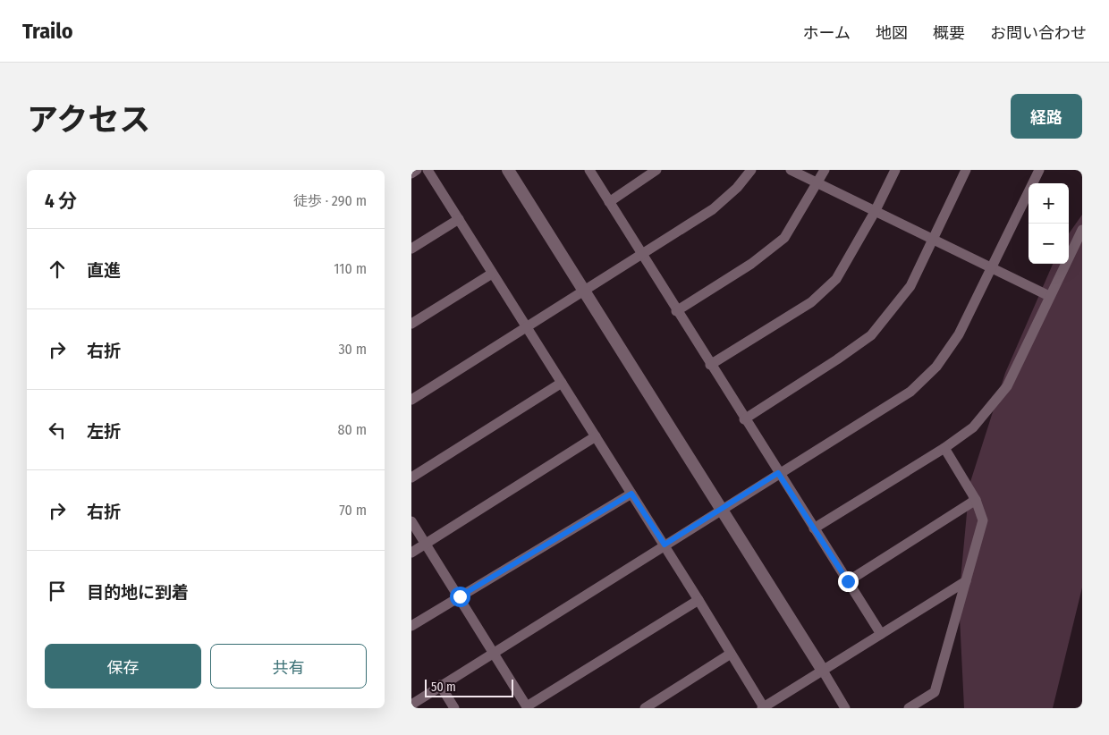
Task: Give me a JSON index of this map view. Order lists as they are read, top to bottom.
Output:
{
  "scale_bar": "50 m",
  "page": {
    "header": "Trailo",
    "nav": [
      "ホーム",
      "地図",
      "概要",
      "お問い合わせ"
    ],
    "title": "アクセス",
    "buttons": [
      "経路",
      ["保存", "共有"]
    ],
    "heading": ["4 分", "徒歩 · 290 m"],
    "map_buttons": ["+", "−"],
    "list": [
      ["直進", "110 m"],
      ["右折", "30 m"],
      ["左折", "80 m"],
      ["右折", "70 m"],
      "目的地に到着"
    ],
    "scale": "50 m"
  }
}
